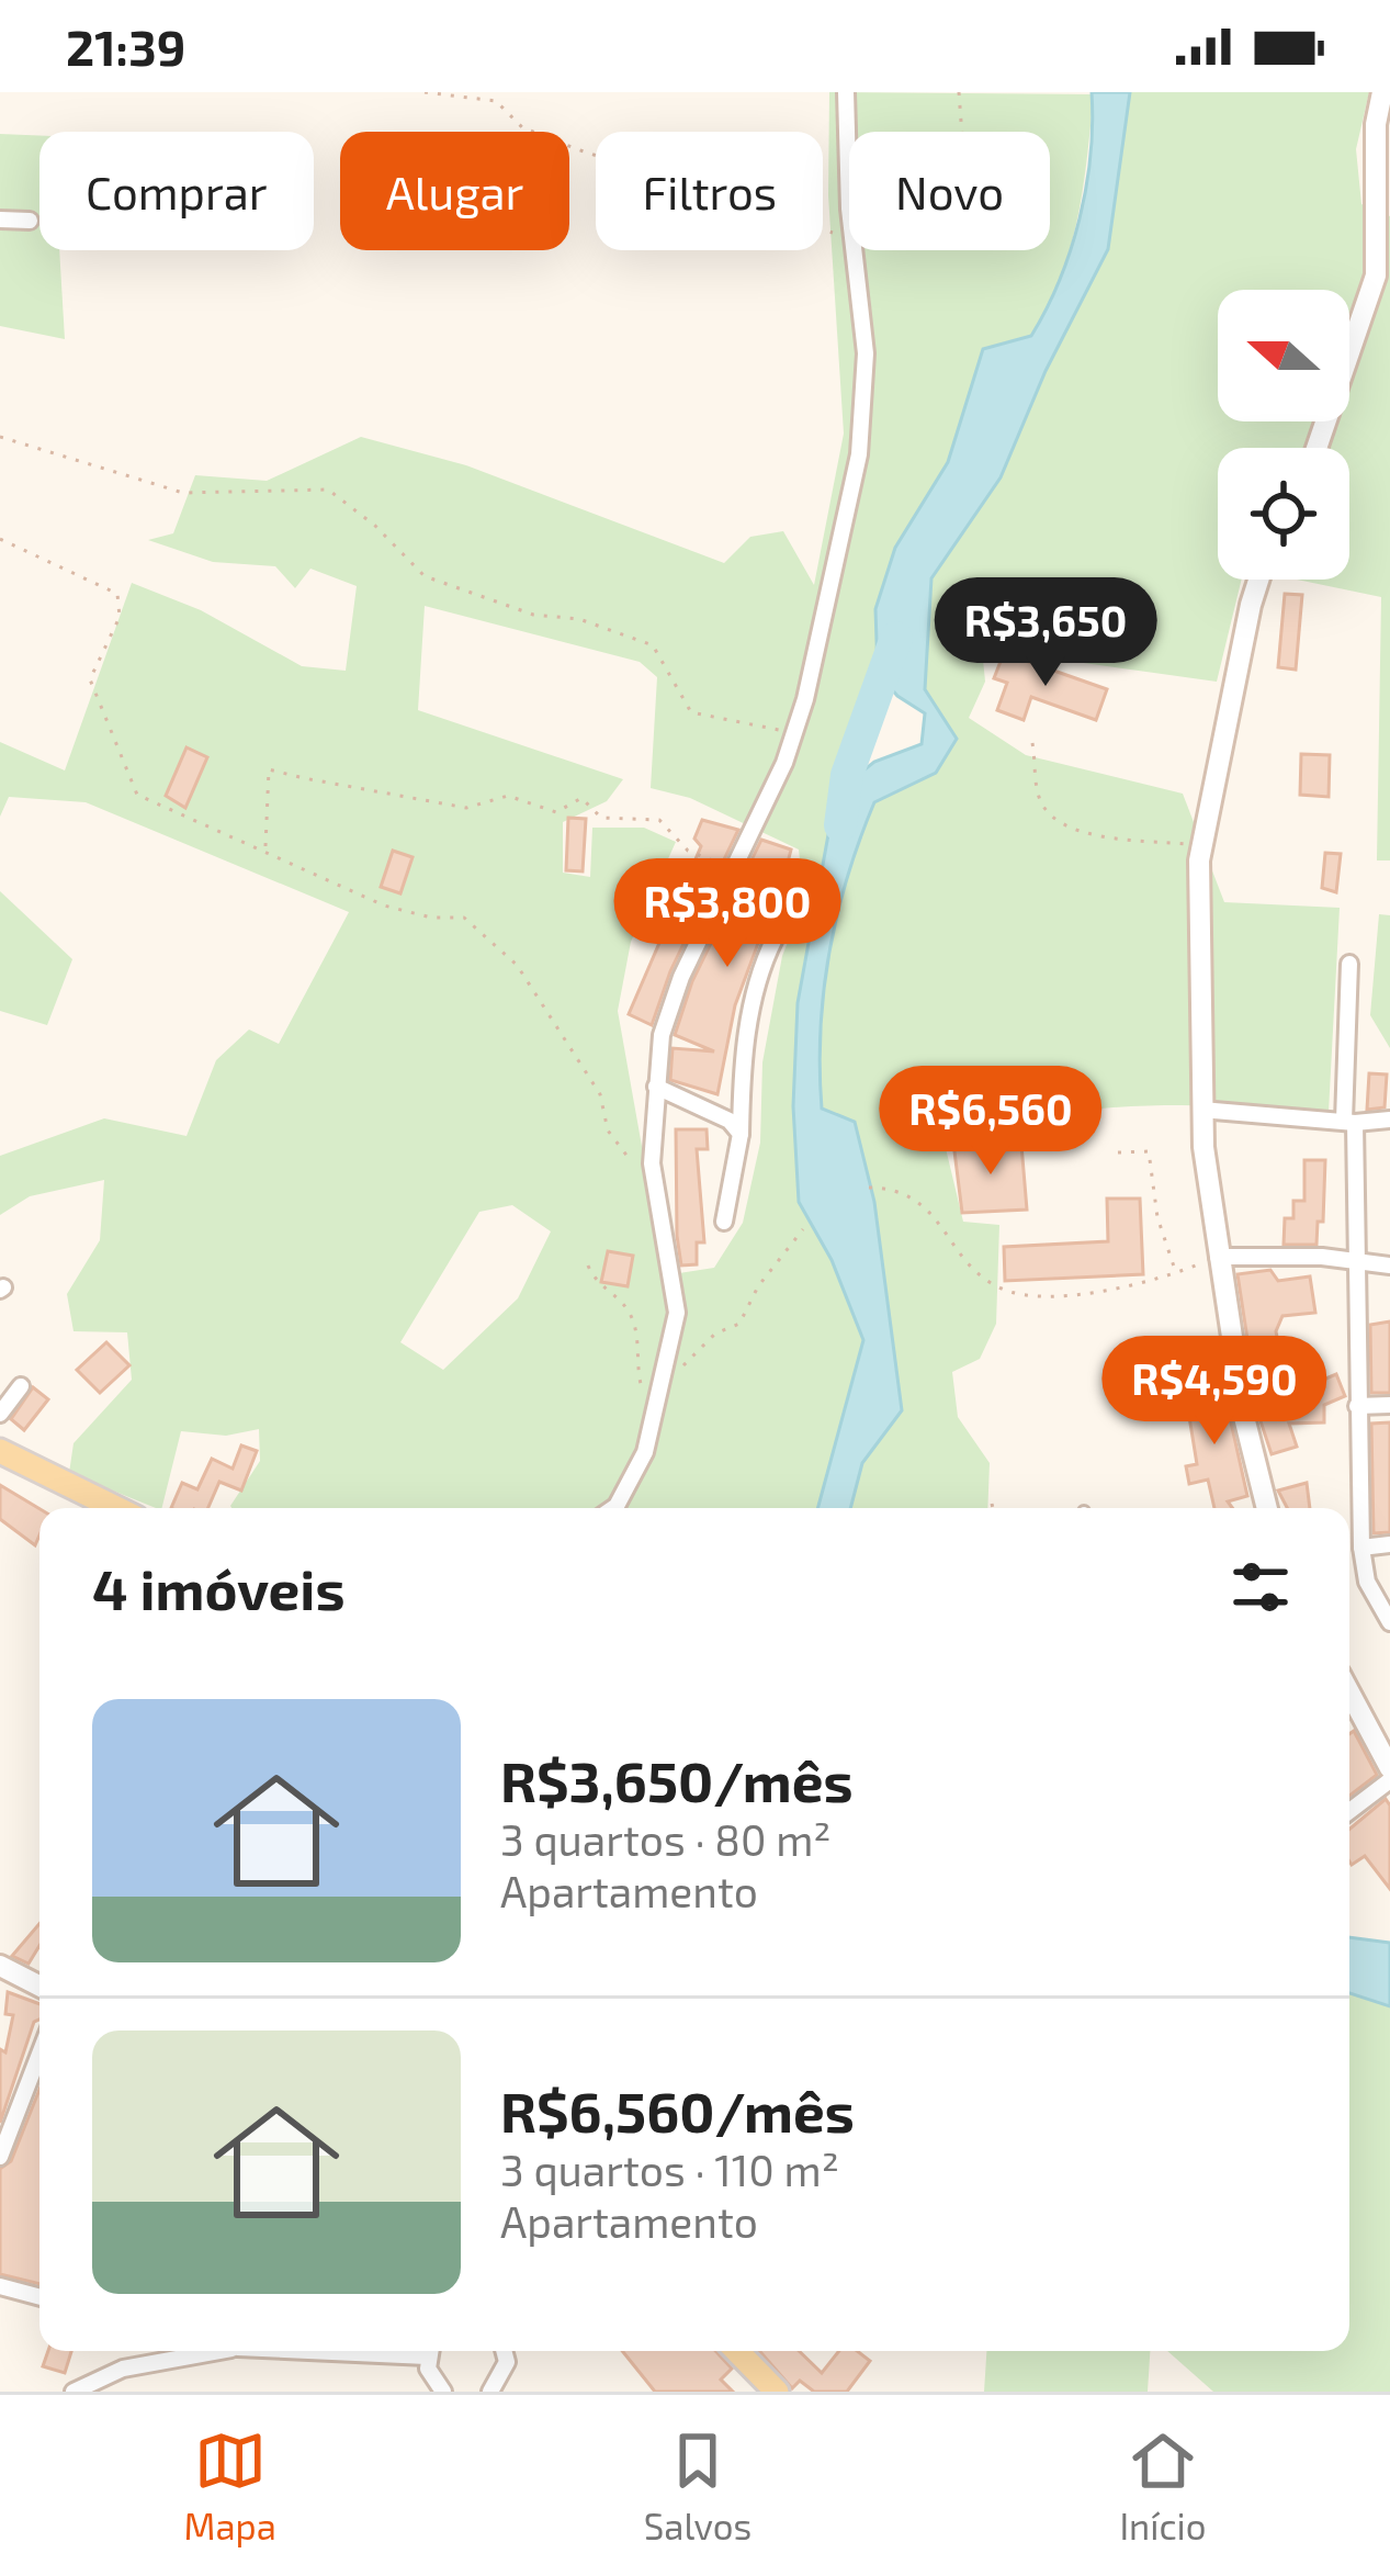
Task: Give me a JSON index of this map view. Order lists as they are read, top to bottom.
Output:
{
  "north": "left",
  "page": {
    "status": "21:39",
    "chip": [
      "Comprar",
      "Alugar",
      "Filtros",
      "Novo"
    ],
    "price": [
      "R$3,650",
      "R$3,800",
      "R$6,560",
      "R$4,590"
    ],
    "heading": "4 imóveis",
    "list": [
      {
        "name": "R$3,650/mês",
        "note": "3 quartos · 80 m² · Apartamento"
      },
      {
        "name": "R$6,560/mês",
        "note": "3 quartos · 110 m² · Apartamento"
      }
    ],
    "tabs": ["Mapa", "Salvos", "Início"]
  }
}
